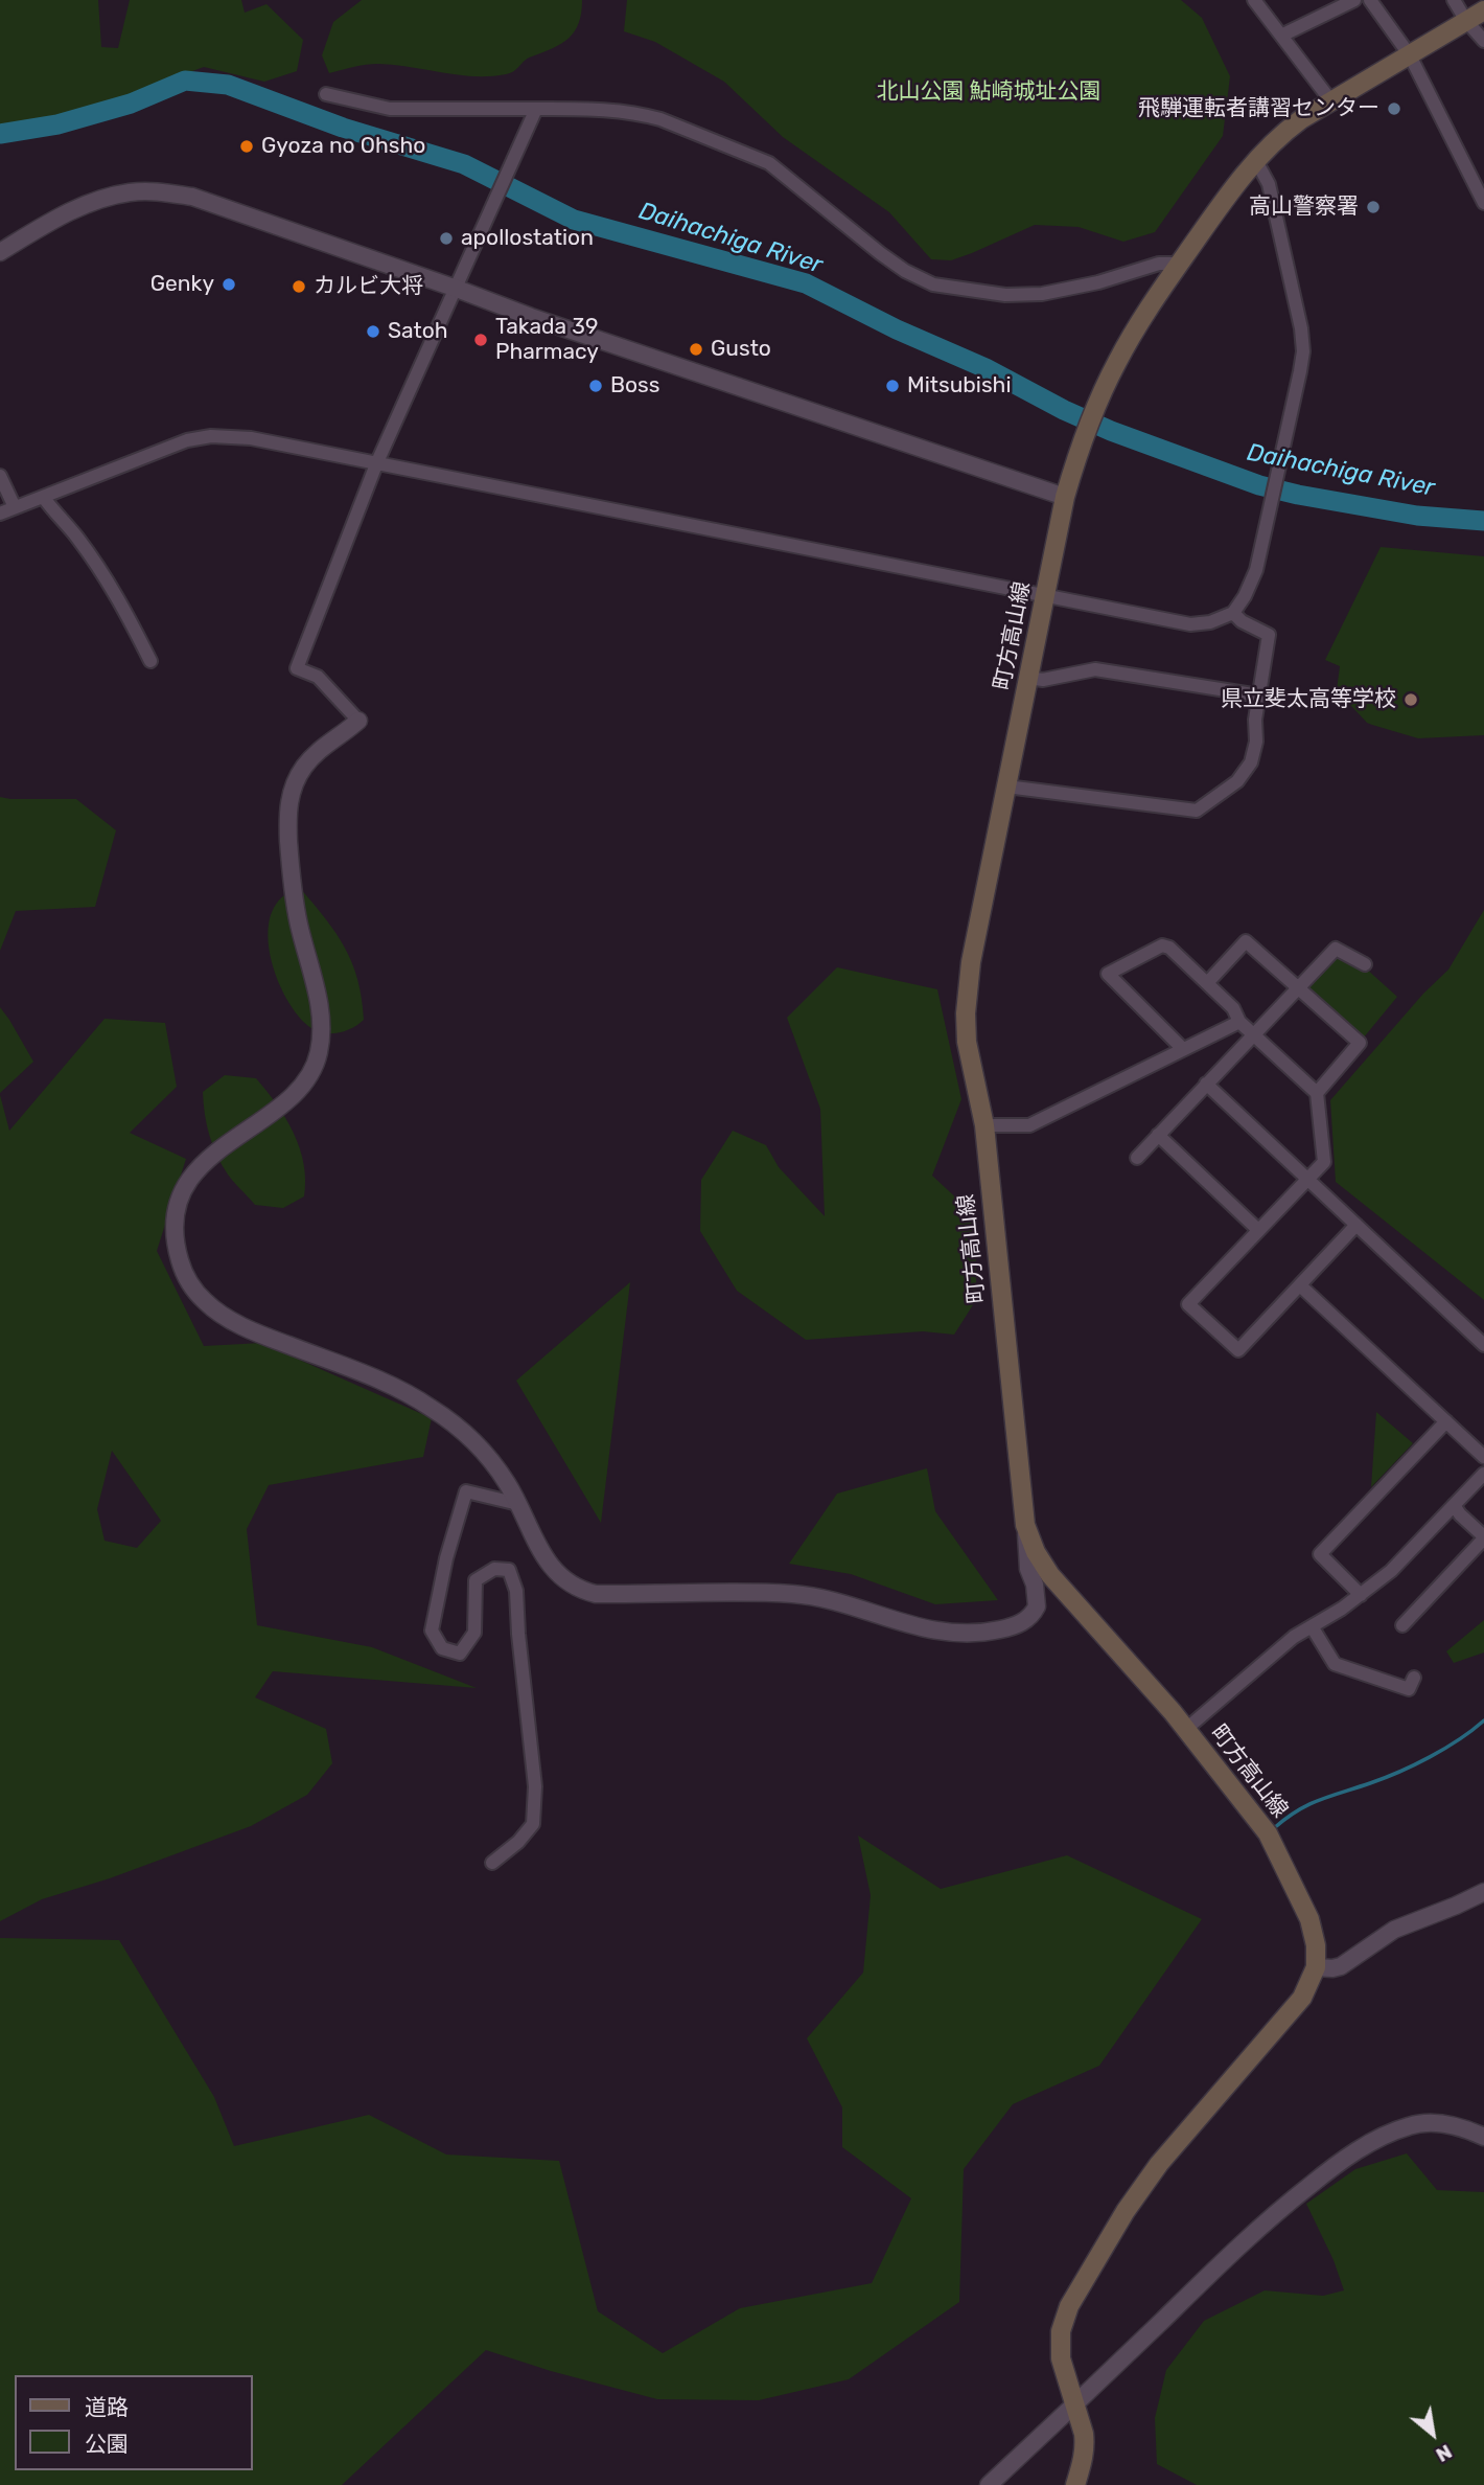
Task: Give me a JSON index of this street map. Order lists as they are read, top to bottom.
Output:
{
  "streets": {
    "main road": ["町方高山線"]
  },
  "water": ["Daihachiga River"],
  "parks": ["北山公園 鮎崎城址公園"],
  "places": [
    "飛騨運転者講習センター",
    "Gyoza no Ohsho",
    "高山警察署",
    "apollostation",
    "Genky",
    "カルビ大将",
    "Satoh",
    "Takada 39 Pharmacy",
    "Gusto",
    "Boss",
    "Mitsubishi",
    "県立斐太高等学校"
  ],
  "legend": ["道路", "公園"],
  "north": "bottom right"
}
